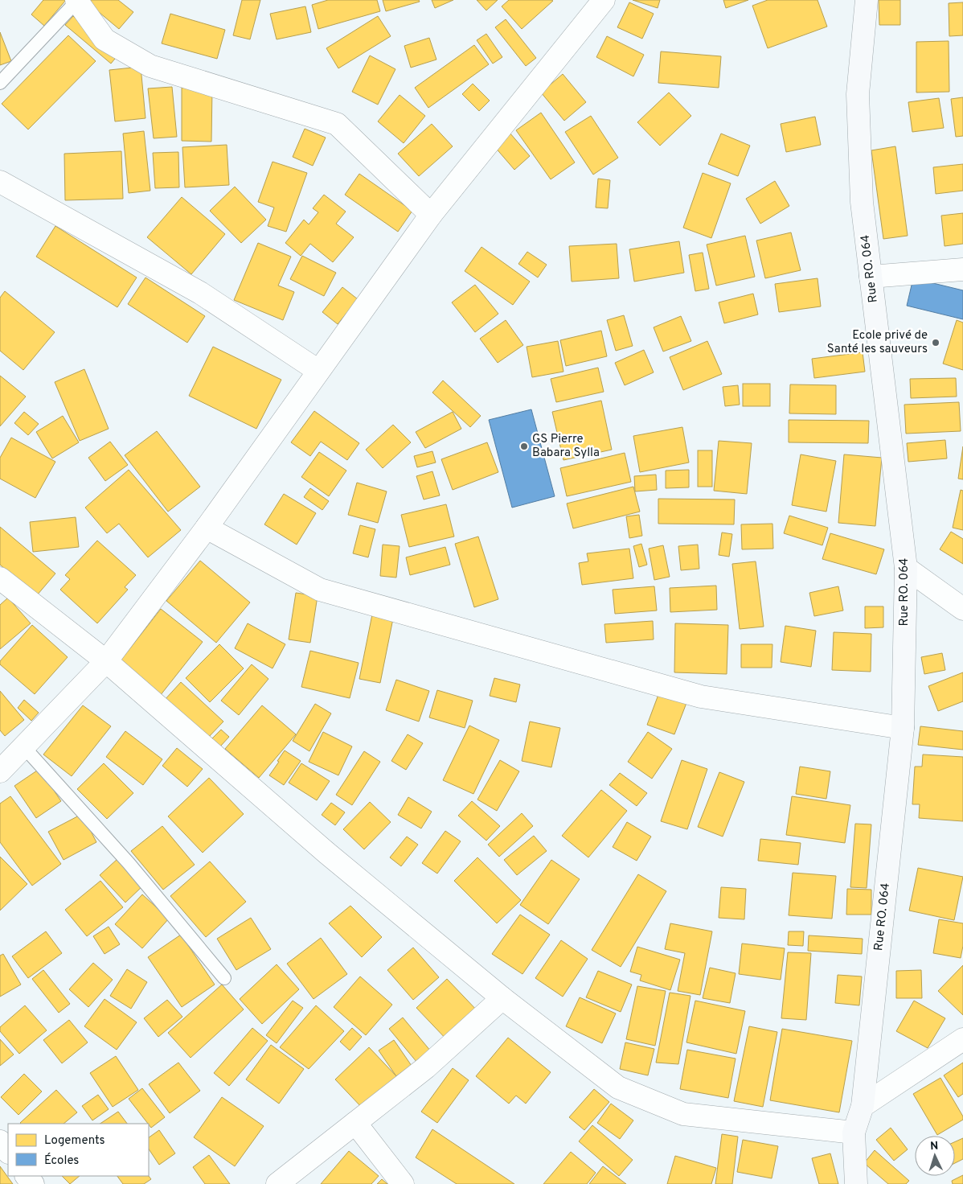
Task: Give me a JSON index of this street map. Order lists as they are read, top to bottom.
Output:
{
  "streets": {
    "street": ["Rue RO. 064"]
  },
  "places": ["Ecole privé de Santé les sauveurs", "GS Pierre Babara Sylla"],
  "legend": ["Logements", "Écoles"],
  "north": "top"
}
